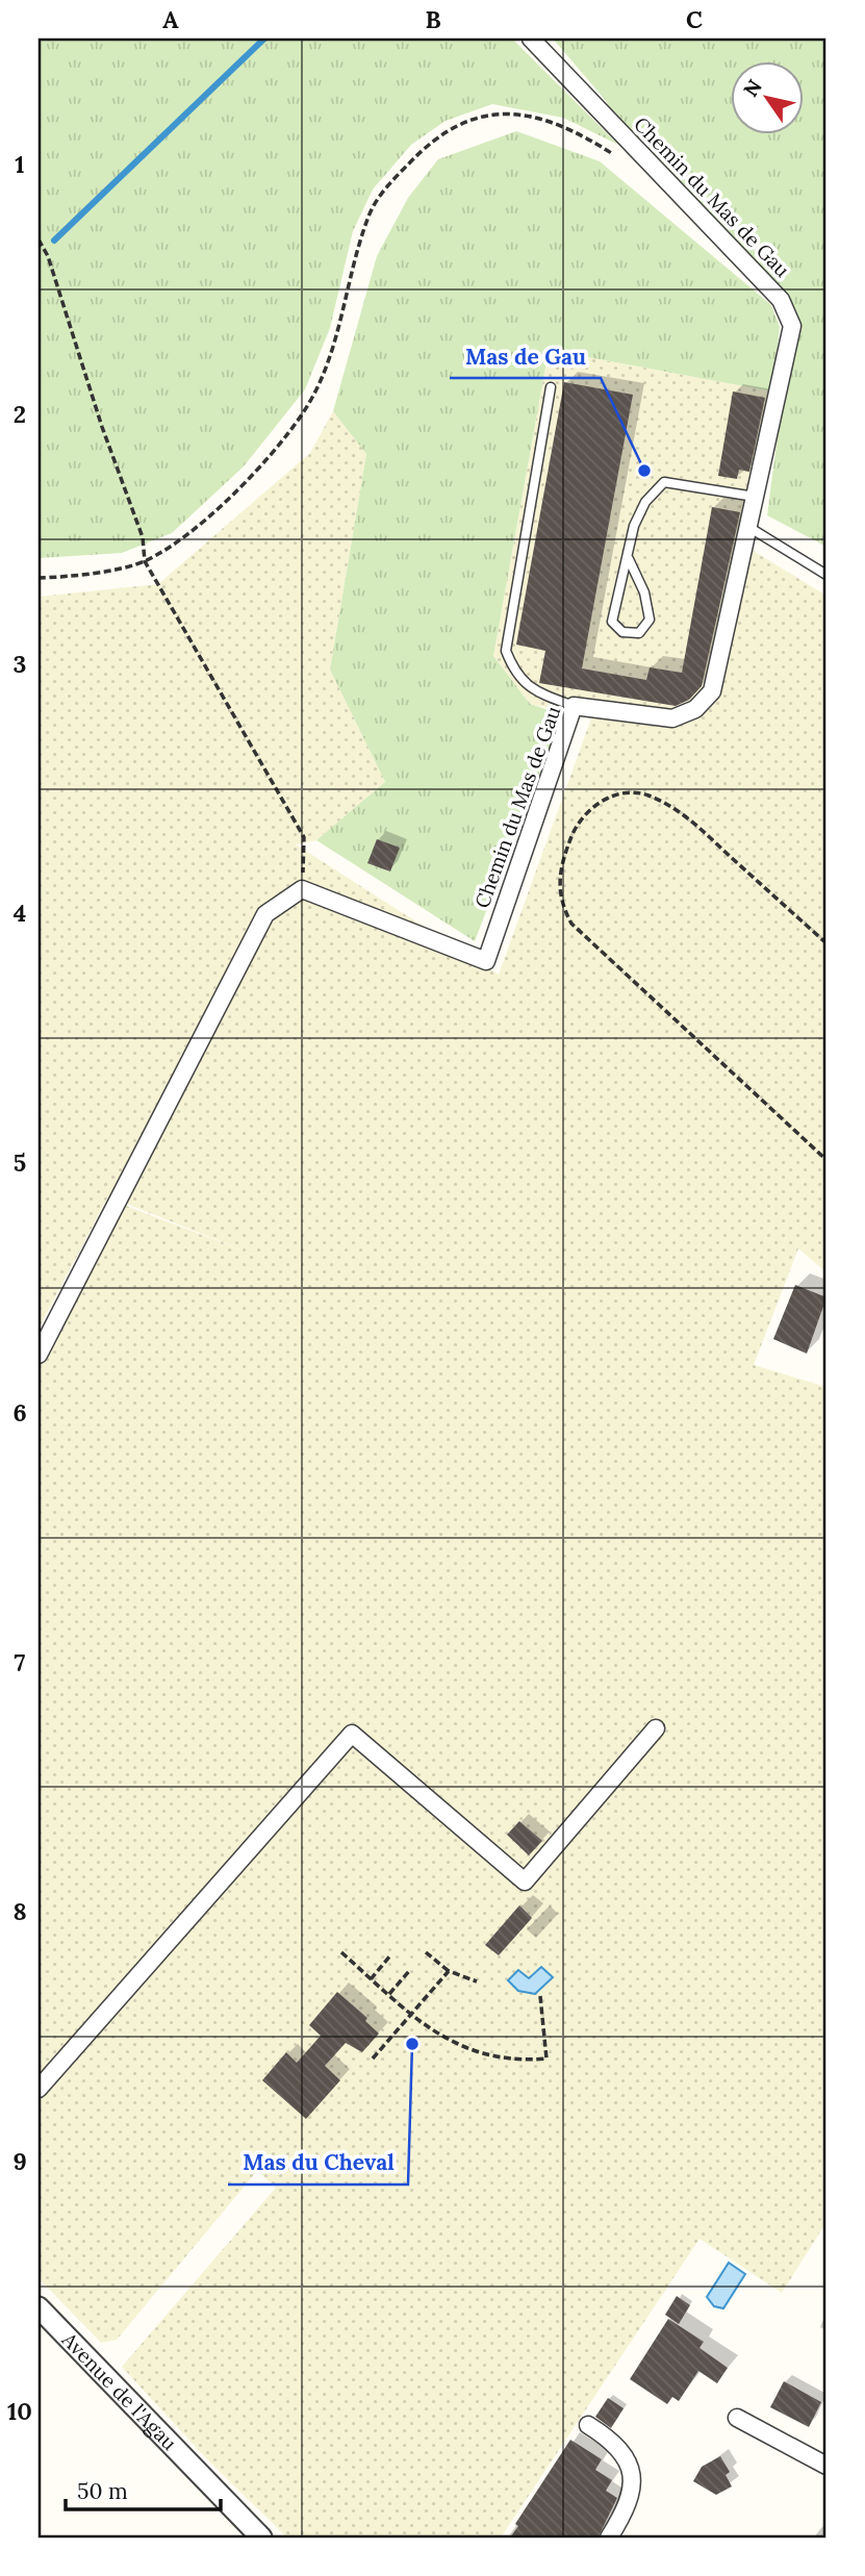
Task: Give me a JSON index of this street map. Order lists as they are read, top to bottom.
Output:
{
  "streets": {
    "street": ["Chemin du Mas de Gau", "Avenue de l'Agau"]
  },
  "places": ["Mas de Gau", "Mas du Cheval"],
  "scale_bar": "50 m",
  "north": "top left",
  "grid": {
    "columns": ["A", "B", "C"],
    "rows": [
      "1",
      "2",
      "3",
      "4",
      "5",
      "6",
      "7",
      "8",
      "9",
      "10"
    ]
  }
}
